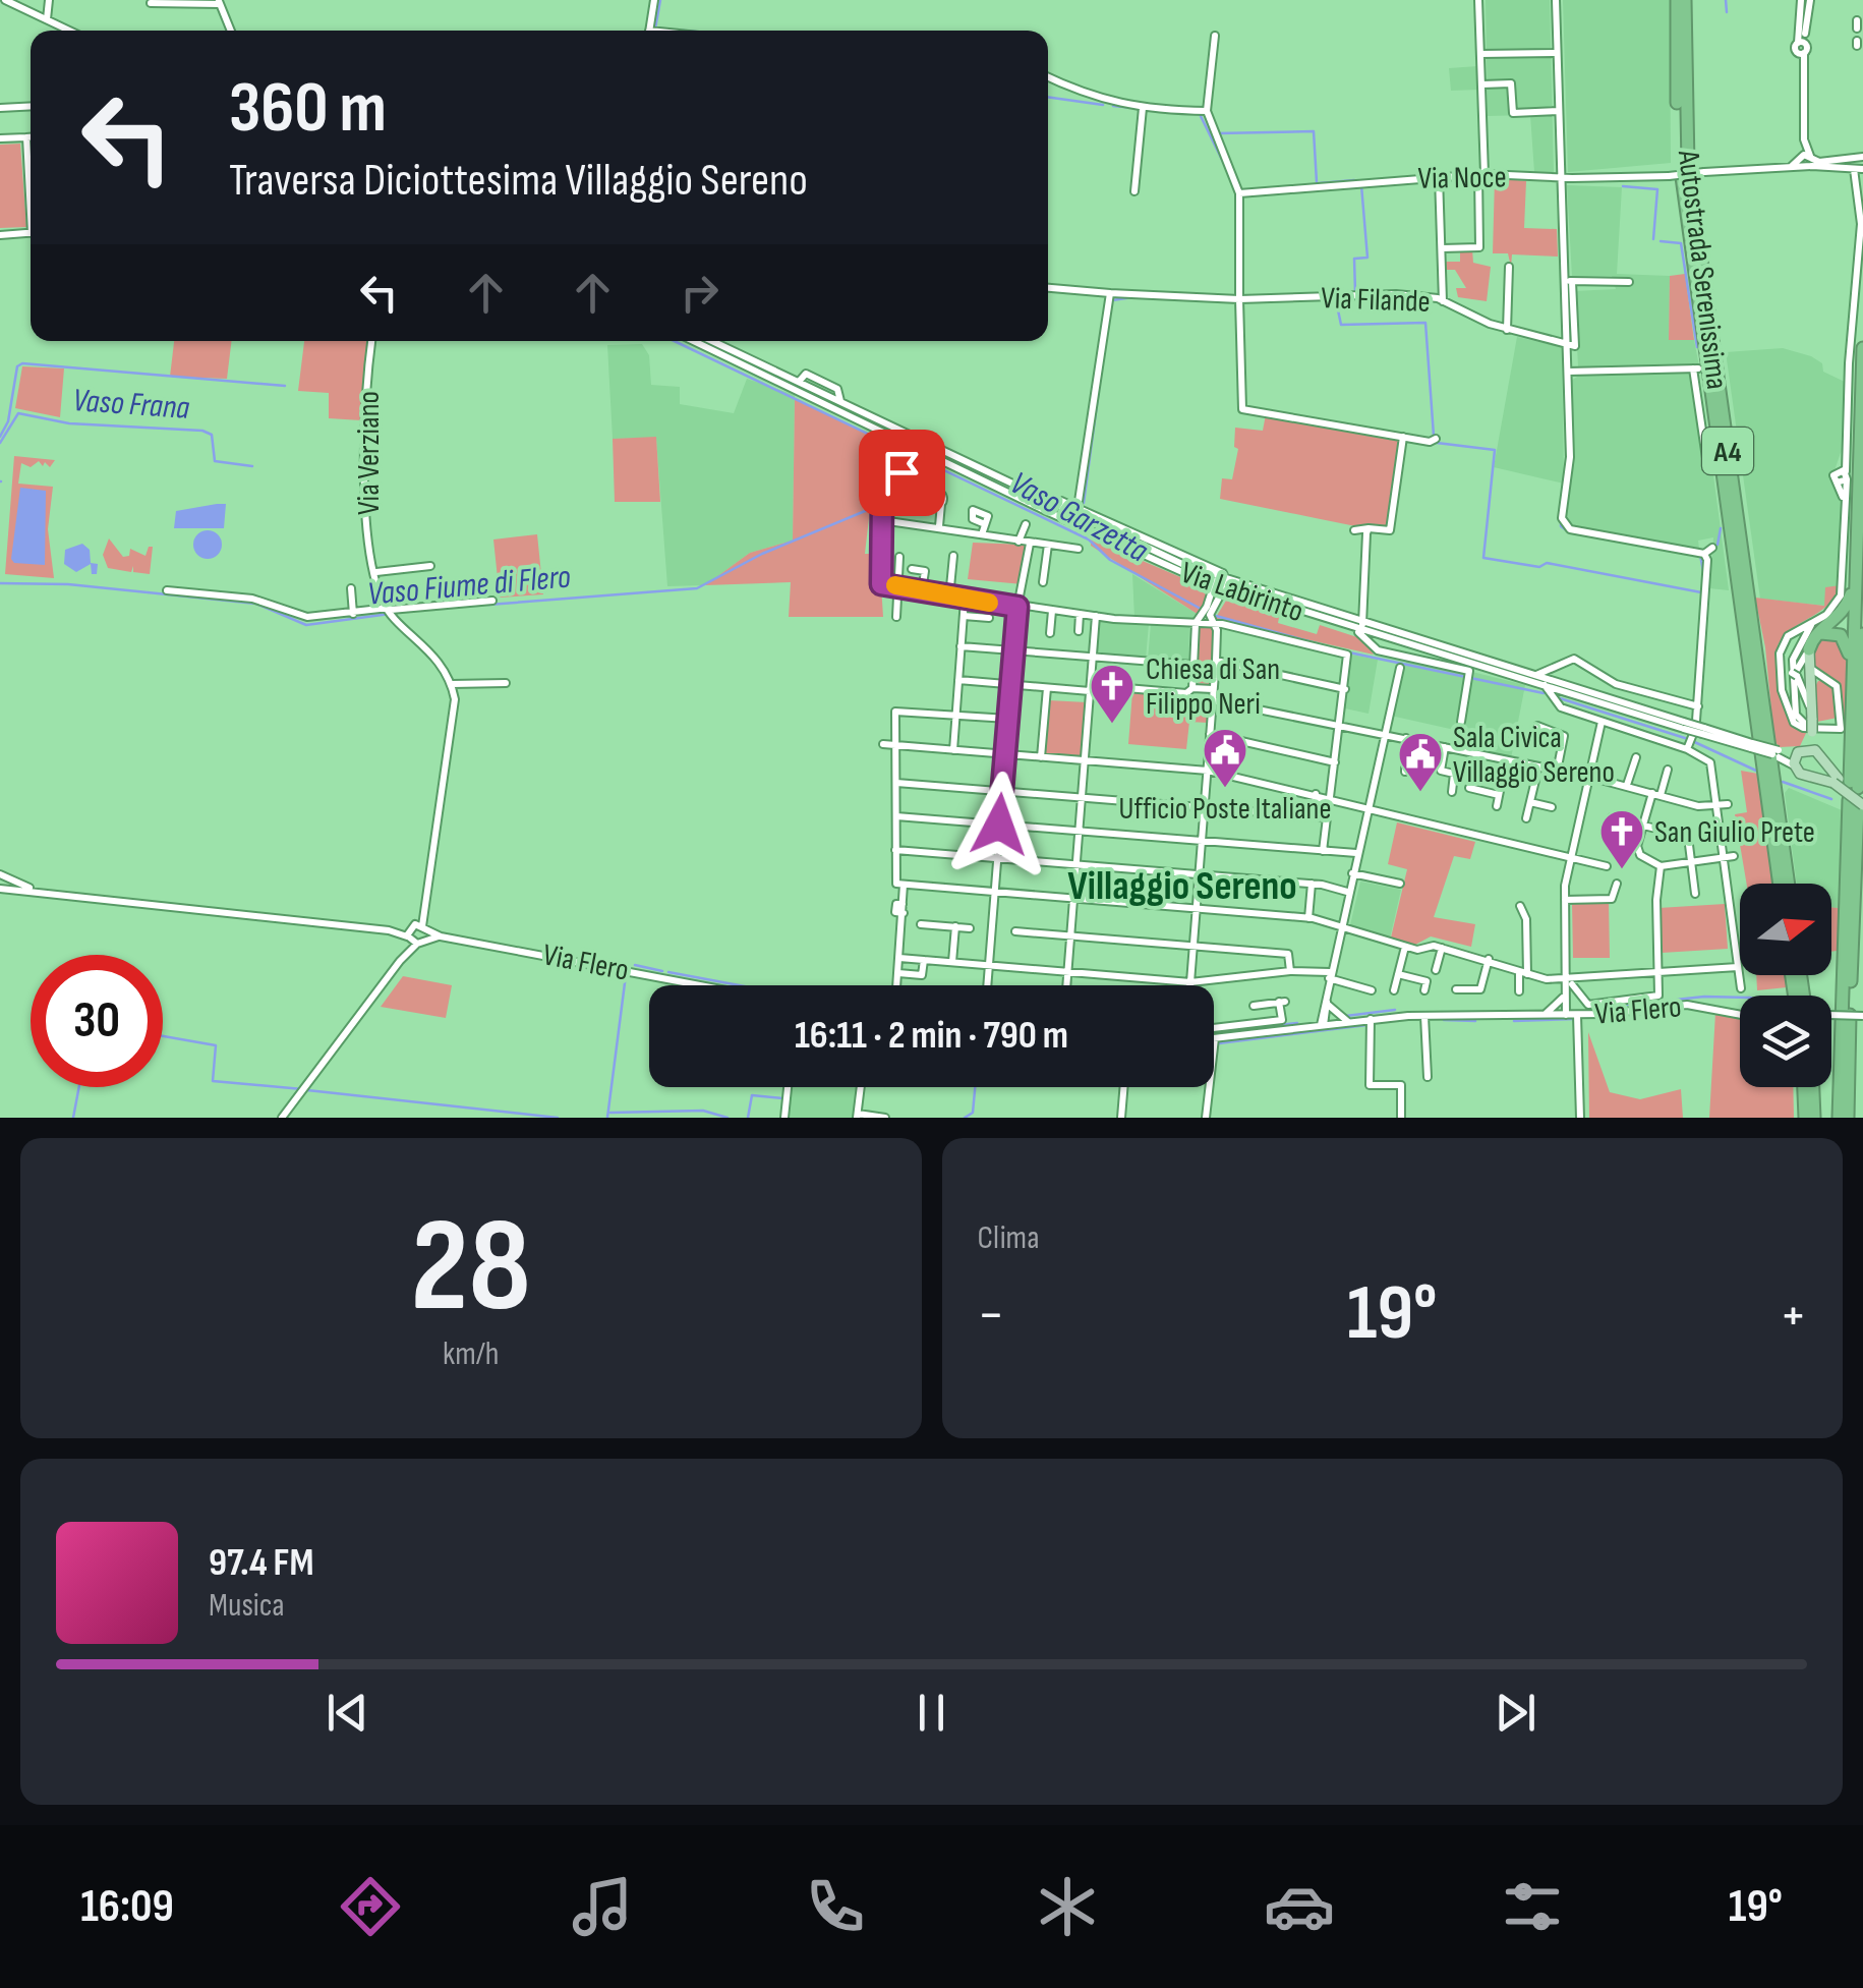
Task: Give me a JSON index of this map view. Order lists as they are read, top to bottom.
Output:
{
  "streets": {
    "highway": ["Autostrada Serenissima", "A4"],
    "main road": ["Via Labirinto"],
    "street": [
      "Via Noce",
      "Via Filande",
      "Via Verziano",
      "Via Flero"
    ]
  },
  "districts": ["Villaggio Sereno"],
  "water": ["Vaso Frana", "Vaso Garzetta", "Vaso Fiume di Flero"],
  "places": {
    "church": ["Chiesa di San Filippo Neri", "San Giulio Prete"],
    "public building": ["Ufficio Poste Italiane", "Sala Civica Villaggio Sereno"]
  },
  "north": "right",
  "page": {
    "turn": ["360 m", "Traversa Diciottesima Villaggio Sereno"],
    "limit": "30",
    "trip": "16:11 · 2 min · 790 m",
    "tile": [
      ["28", "km/h"],
      "Clima"
    ],
    "heat": ["−", "19°", "+"],
    "song": ["97.4 FM", "Musica"],
    "tabs": ["16:09", "19°"]
  }
}
